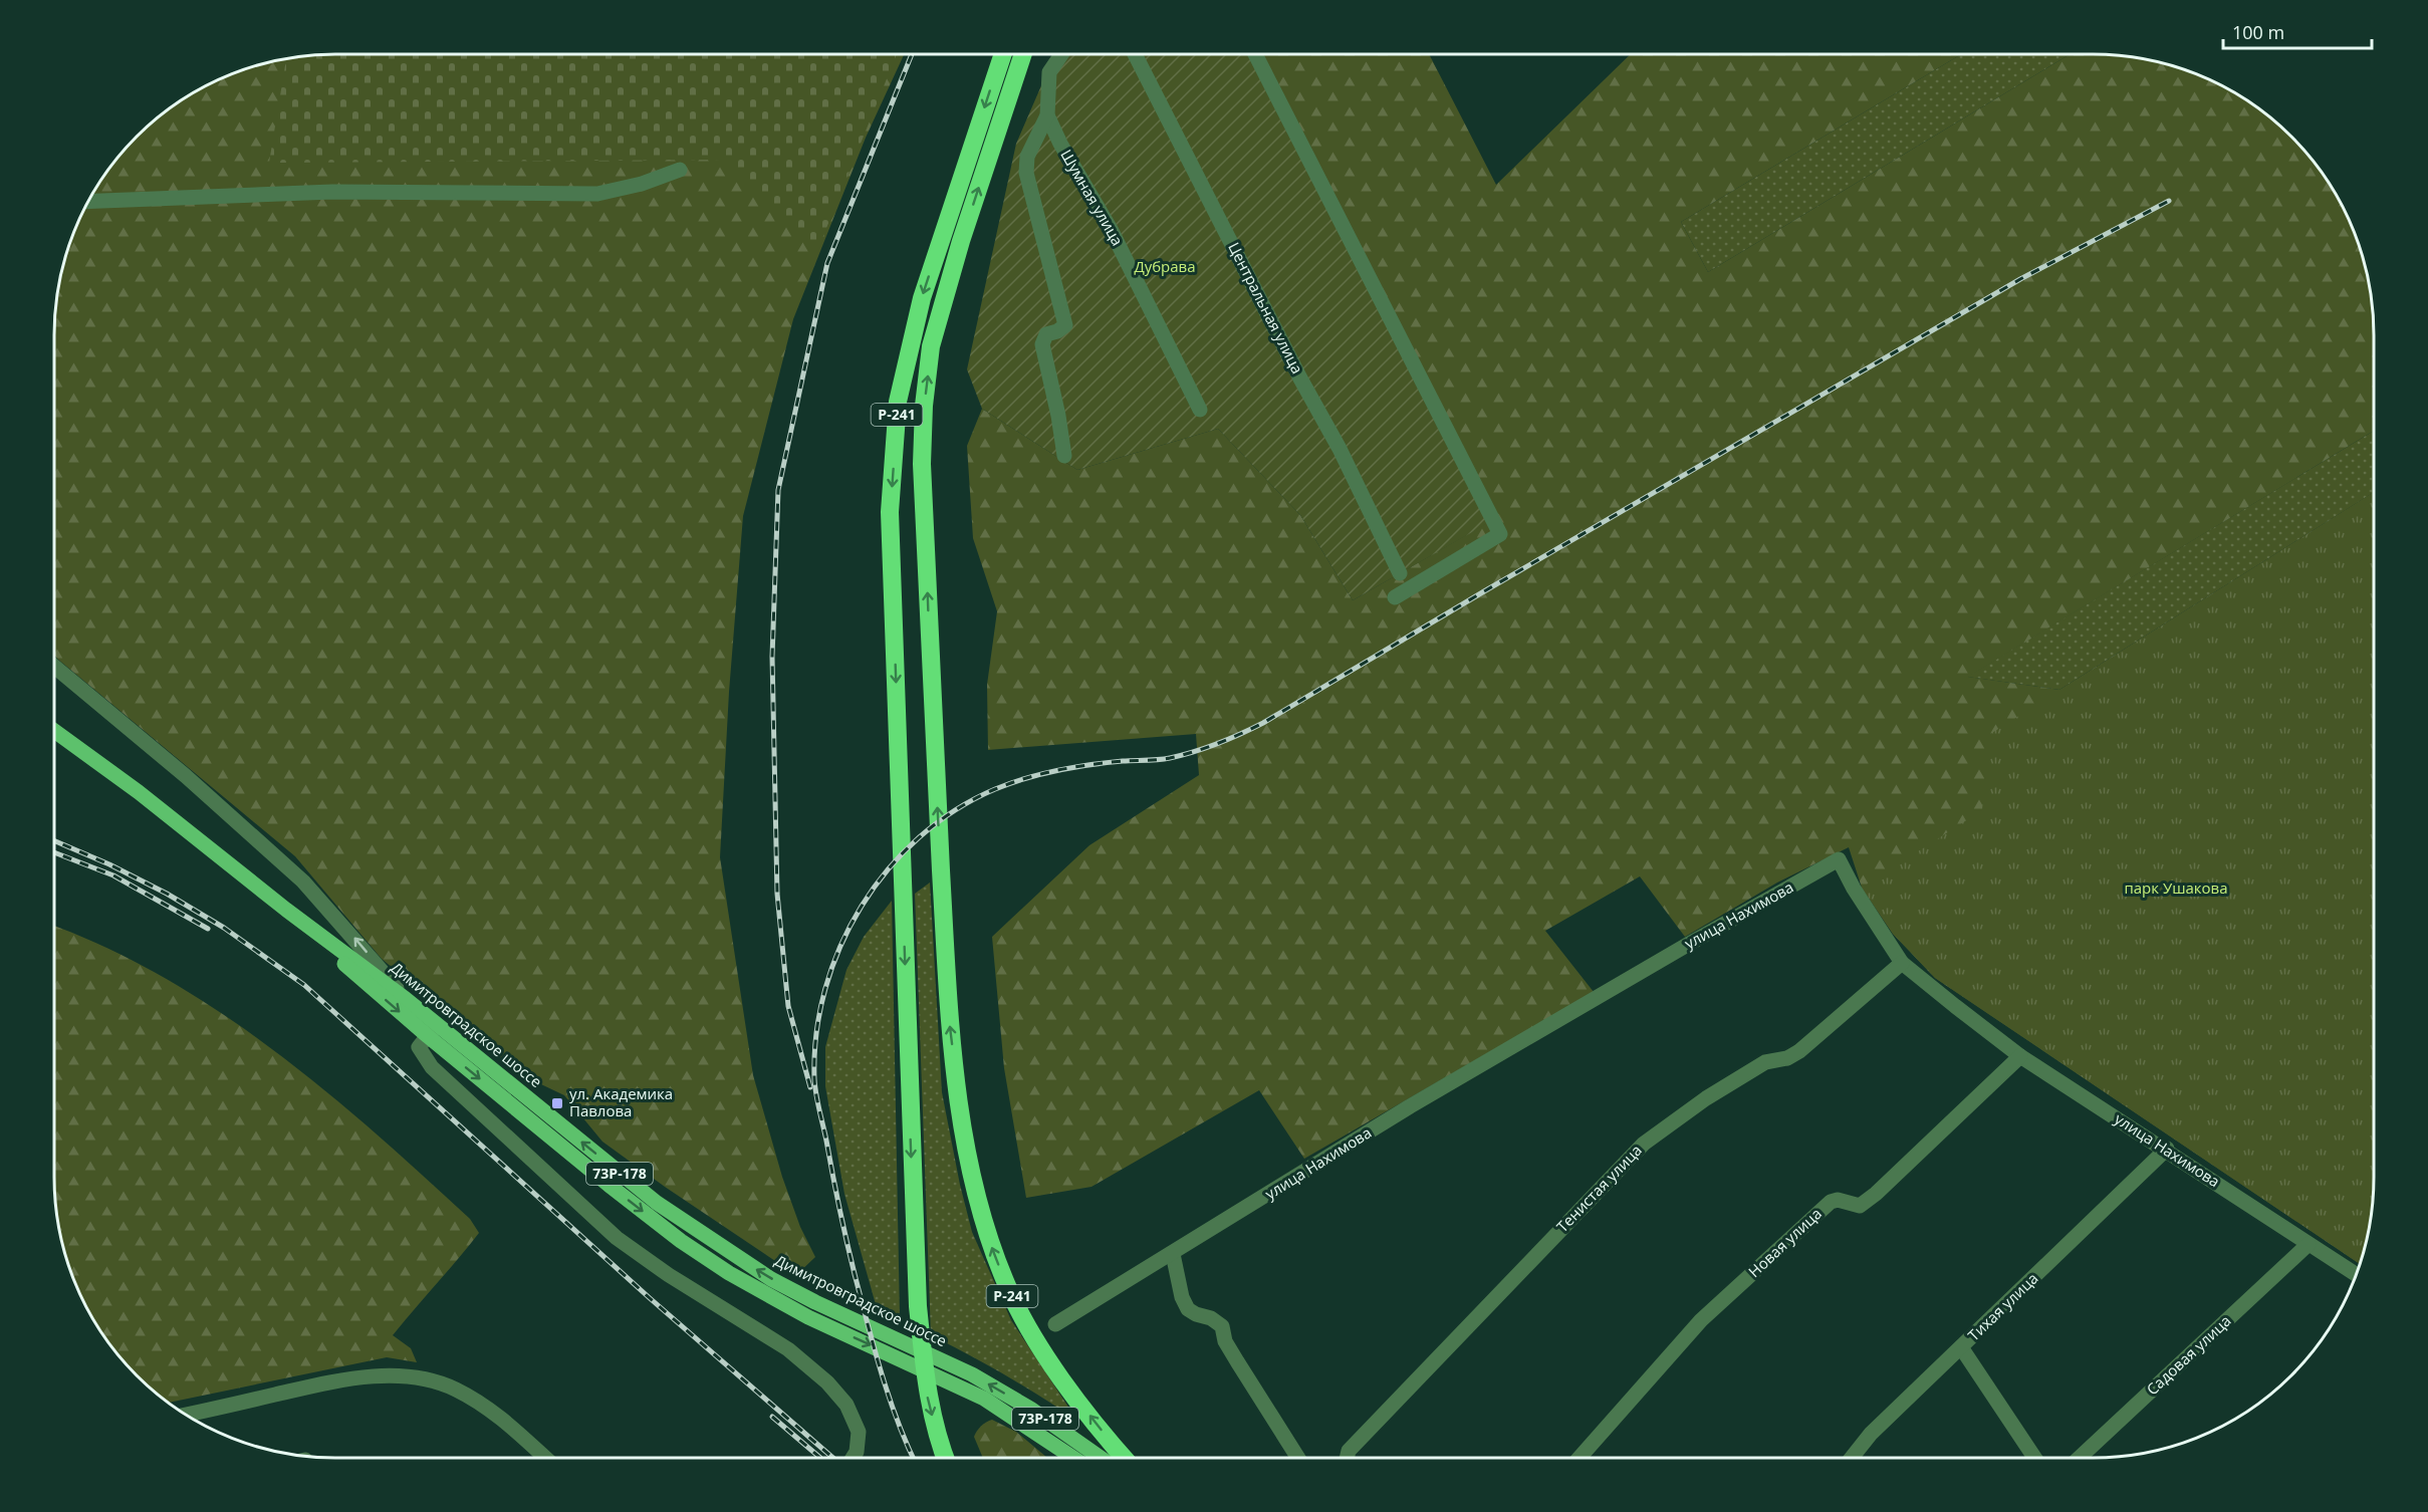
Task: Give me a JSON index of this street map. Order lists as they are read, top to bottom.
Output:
{
  "streets": {
    "highway": ["Р-241"],
    "main road": ["Димитровградское шоссе", "73Р-178"],
    "street": [
      "Шумная улица",
      "Центральная улица",
      "улица Нахимова",
      "Тенистая улица",
      "Новая улица",
      "Тихая улица",
      "Садовая улица"
    ]
  },
  "crossings": [
    ["улица Нахимова", "Тенистая улица"],
    ["улица Нахимова", "Новая улица"],
    ["улица Нахимова", "Тихая улица"],
    ["улица Нахимова", "Садовая улица"]
  ],
  "parks": ["Дубрава", "парк Ушакова"],
  "places": {
    "transit": ["ул. Академика Павлова"]
  },
  "scale_bar": "100 m"
}
